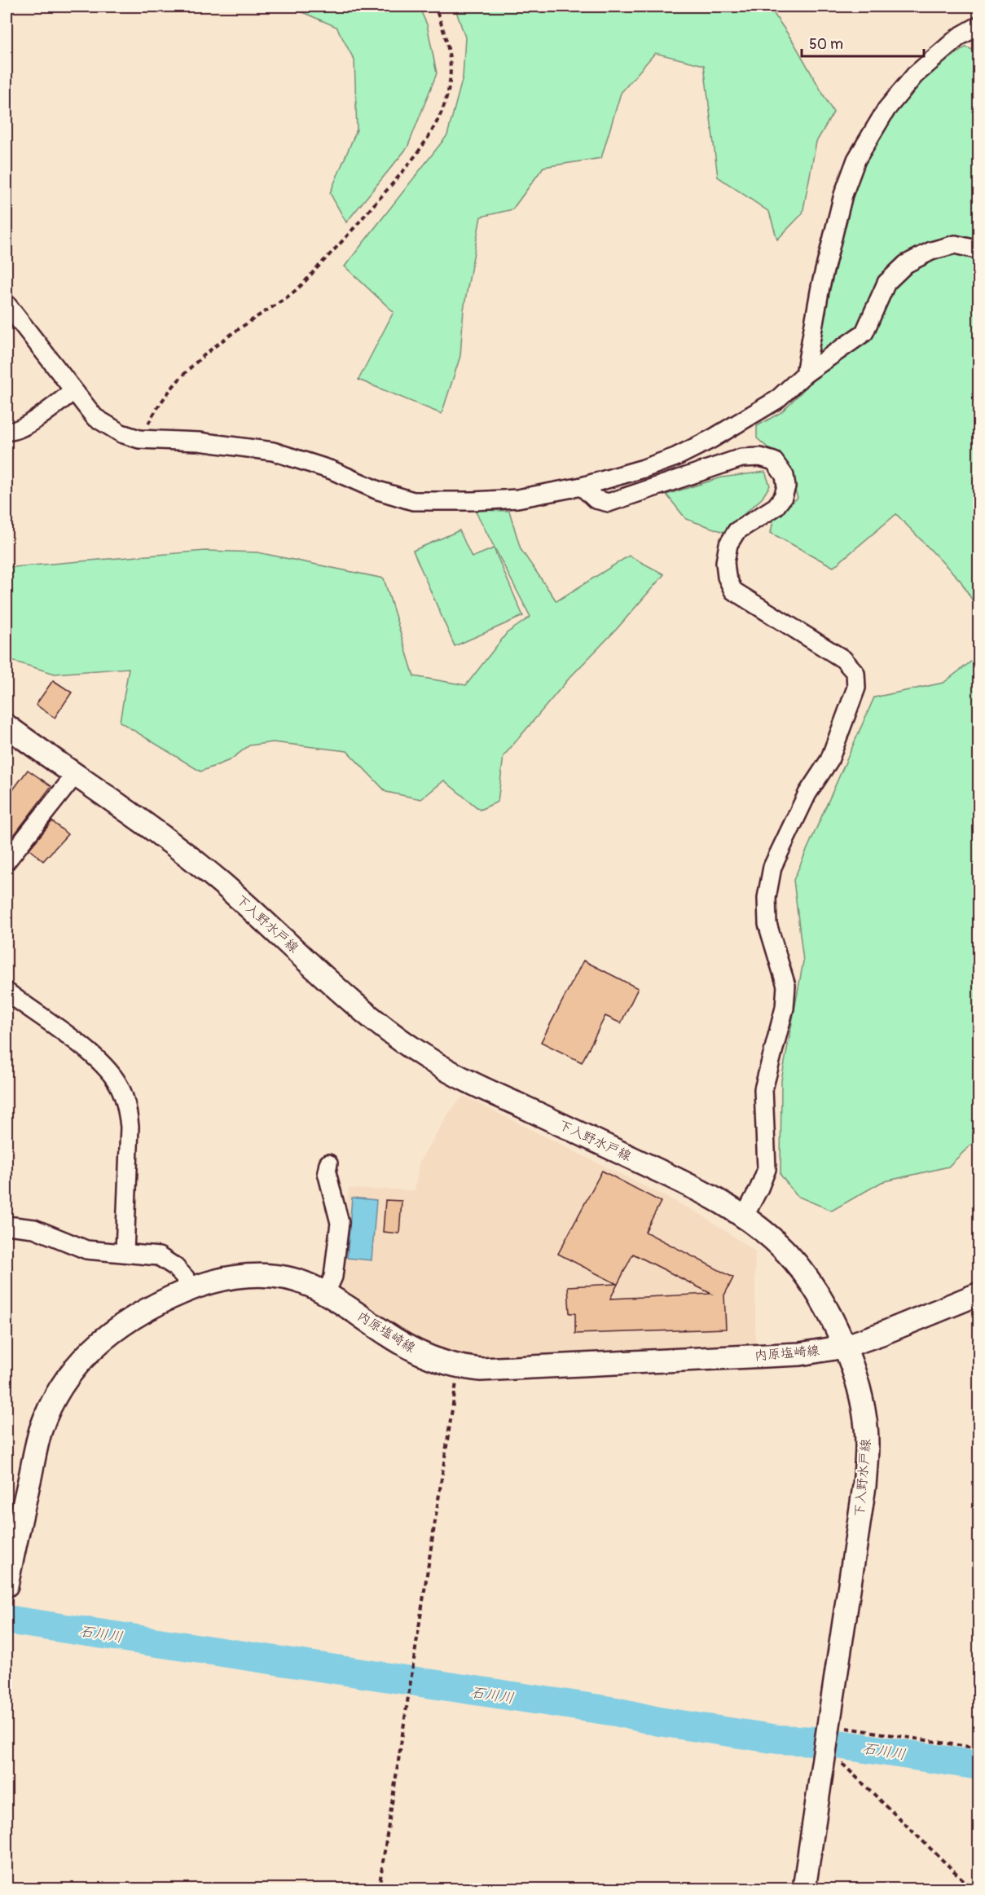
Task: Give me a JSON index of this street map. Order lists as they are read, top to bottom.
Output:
{
  "streets": {
    "main road": ["下入野水戸線", "内原塩崎線"]
  },
  "crossings": [
    ["下入野水戸線", "内原塩崎線"]
  ],
  "water": ["石川川"],
  "scale_bar": "50 m"
}
